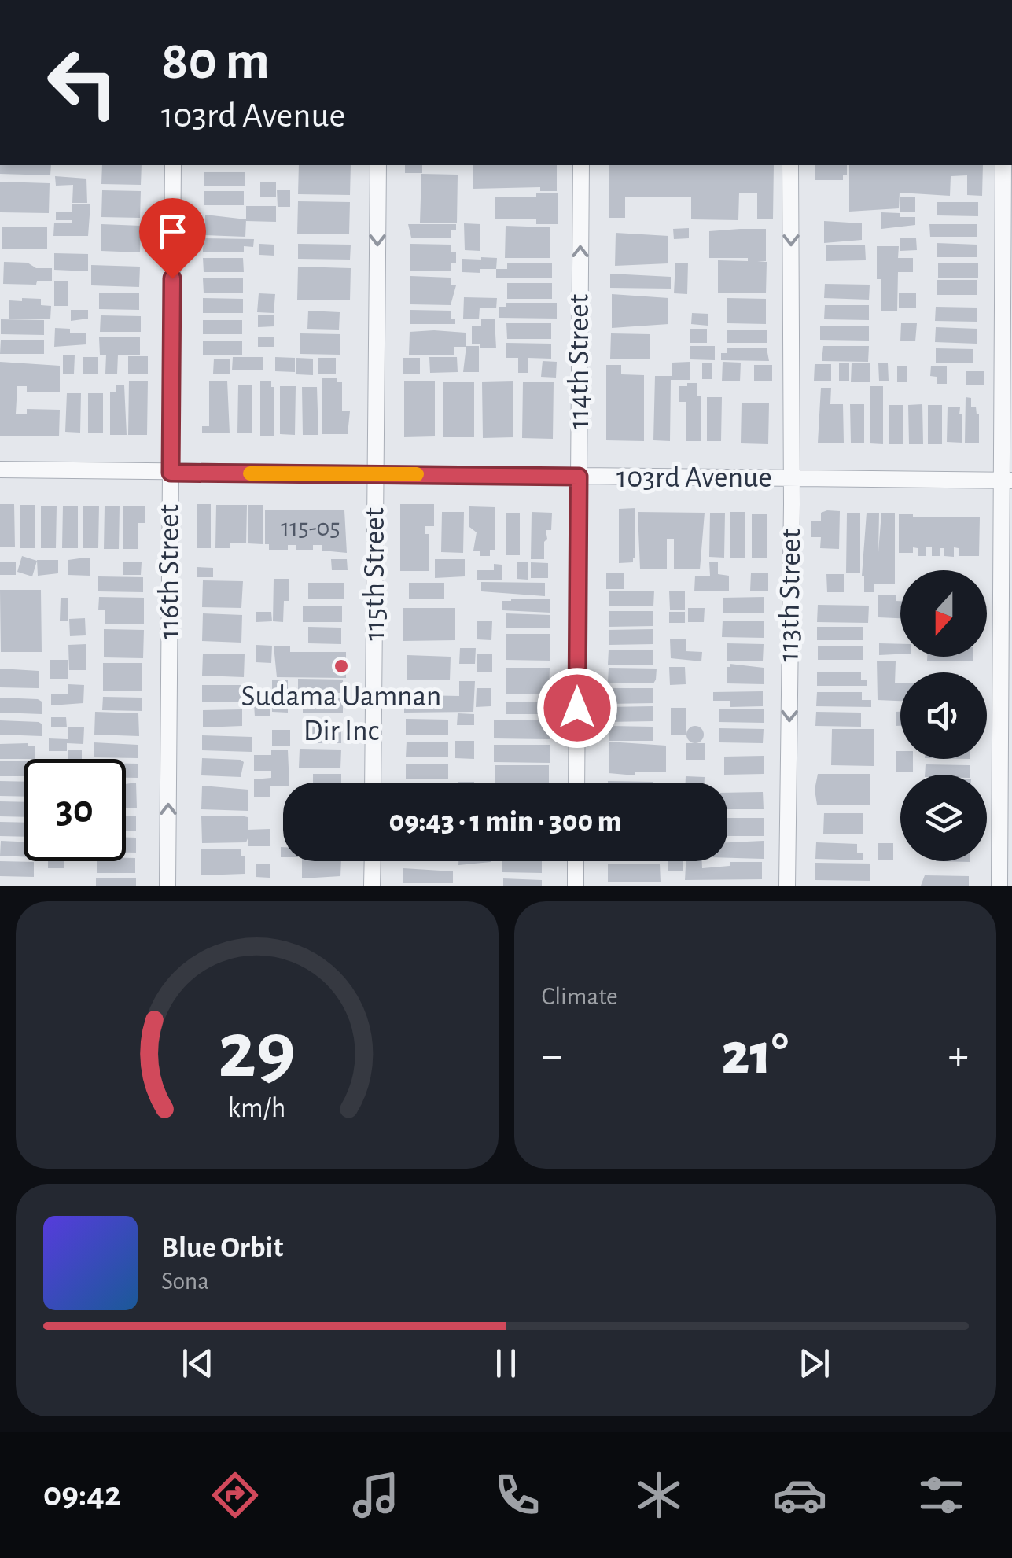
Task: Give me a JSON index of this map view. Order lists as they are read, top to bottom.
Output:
{
  "streets": {
    "street": [
      "114th Street",
      "103rd Avenue",
      "116th Street",
      "115th Street",
      "113th Street"
    ]
  },
  "crossings": [
    ["114th Street", "103rd Avenue"],
    ["103rd Avenue", "116th Street"],
    ["103rd Avenue", "115th Street"],
    ["103rd Avenue", "113th Street"]
  ],
  "one_way": [
    "114th Street",
    "116th Street",
    "115th Street",
    "113th Street"
  ],
  "places": ["Sudama Uamnan Dir Inc"],
  "house_numbers": ["115-05"],
  "north": "bottom",
  "page": {
    "turn": ["80 m", "103rd Avenue"],
    "limit": "30",
    "trip": "09:43 · 1 min · 300 m",
    "tile": "Climate",
    "heat": ["−", "21°", "+"],
    "song": ["Blue Orbit", "Sona"],
    "tabs": "09:42",
    "gauge": ["29", "km/h"]
  }
}
